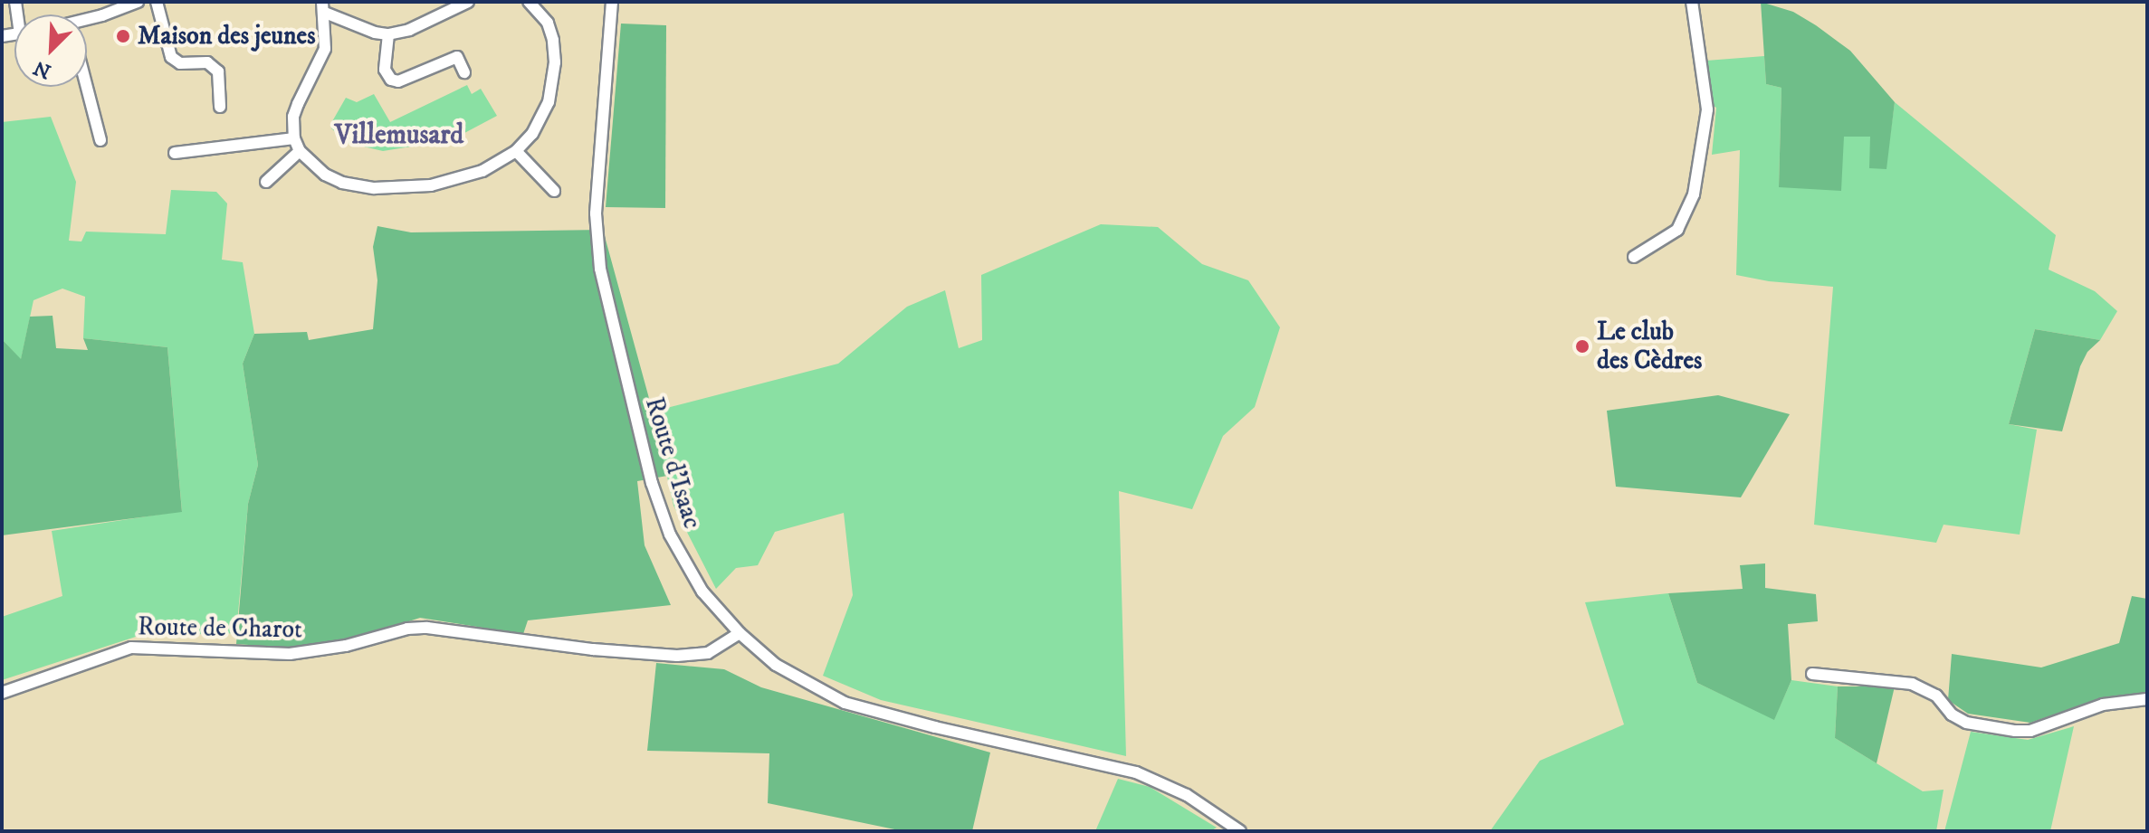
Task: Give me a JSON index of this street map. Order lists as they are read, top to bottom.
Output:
{
  "streets": {
    "street": ["Route d'Isaac", "Route de Charot"]
  },
  "crossings": [
    ["Route d'Isaac", "Route de Charot"]
  ],
  "districts": ["Villemusard"],
  "places": ["Maison des jeunes", "Le club des Cèdres"],
  "north": "bottom left"
}
